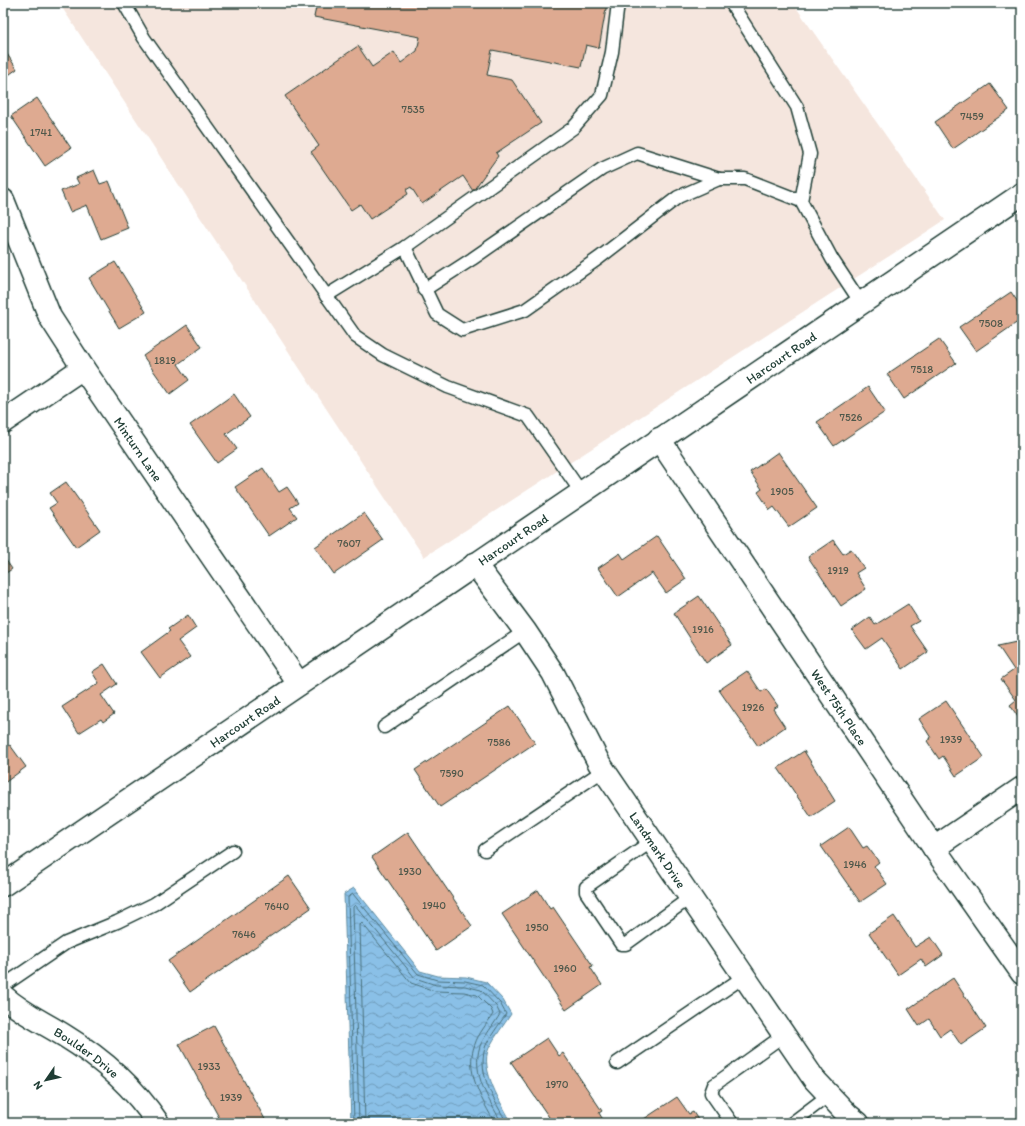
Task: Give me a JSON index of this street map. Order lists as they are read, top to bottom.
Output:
{
  "streets": {
    "street": [
      "Harcourt Road",
      "Minturn Lane",
      "West 75th Place",
      "Landmark Drive",
      "Boulder Drive"
    ]
  },
  "crossings": [
    ["Harcourt Road", "Minturn Lane"],
    ["Harcourt Road", "West 75th Place"],
    ["Harcourt Road", "Landmark Drive"]
  ],
  "house_numbers": [
    "7535",
    "7459",
    "1741",
    "7508",
    "1819",
    "7518",
    "7526",
    "1905",
    "7607",
    "1919",
    "1916",
    "1926",
    "1939",
    "7586",
    "7590",
    "1946",
    "1930",
    "1940",
    "7640",
    "1950",
    "7646",
    "1960",
    "1933",
    "1970",
    "1939"
  ],
  "north": "bottom left"
}
